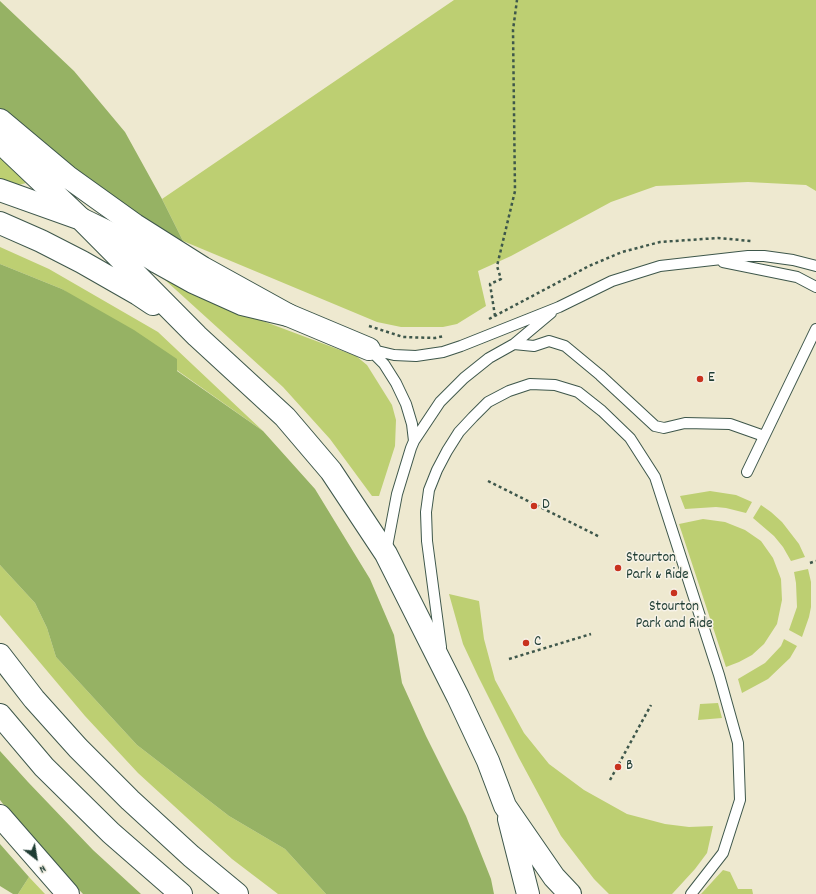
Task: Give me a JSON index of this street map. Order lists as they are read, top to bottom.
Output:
{
  "places": [
    "E",
    "D",
    "Stourton Park & Ride",
    "Stourton Park and Ride",
    "C",
    "B"
  ],
  "north": "bottom right"
}
